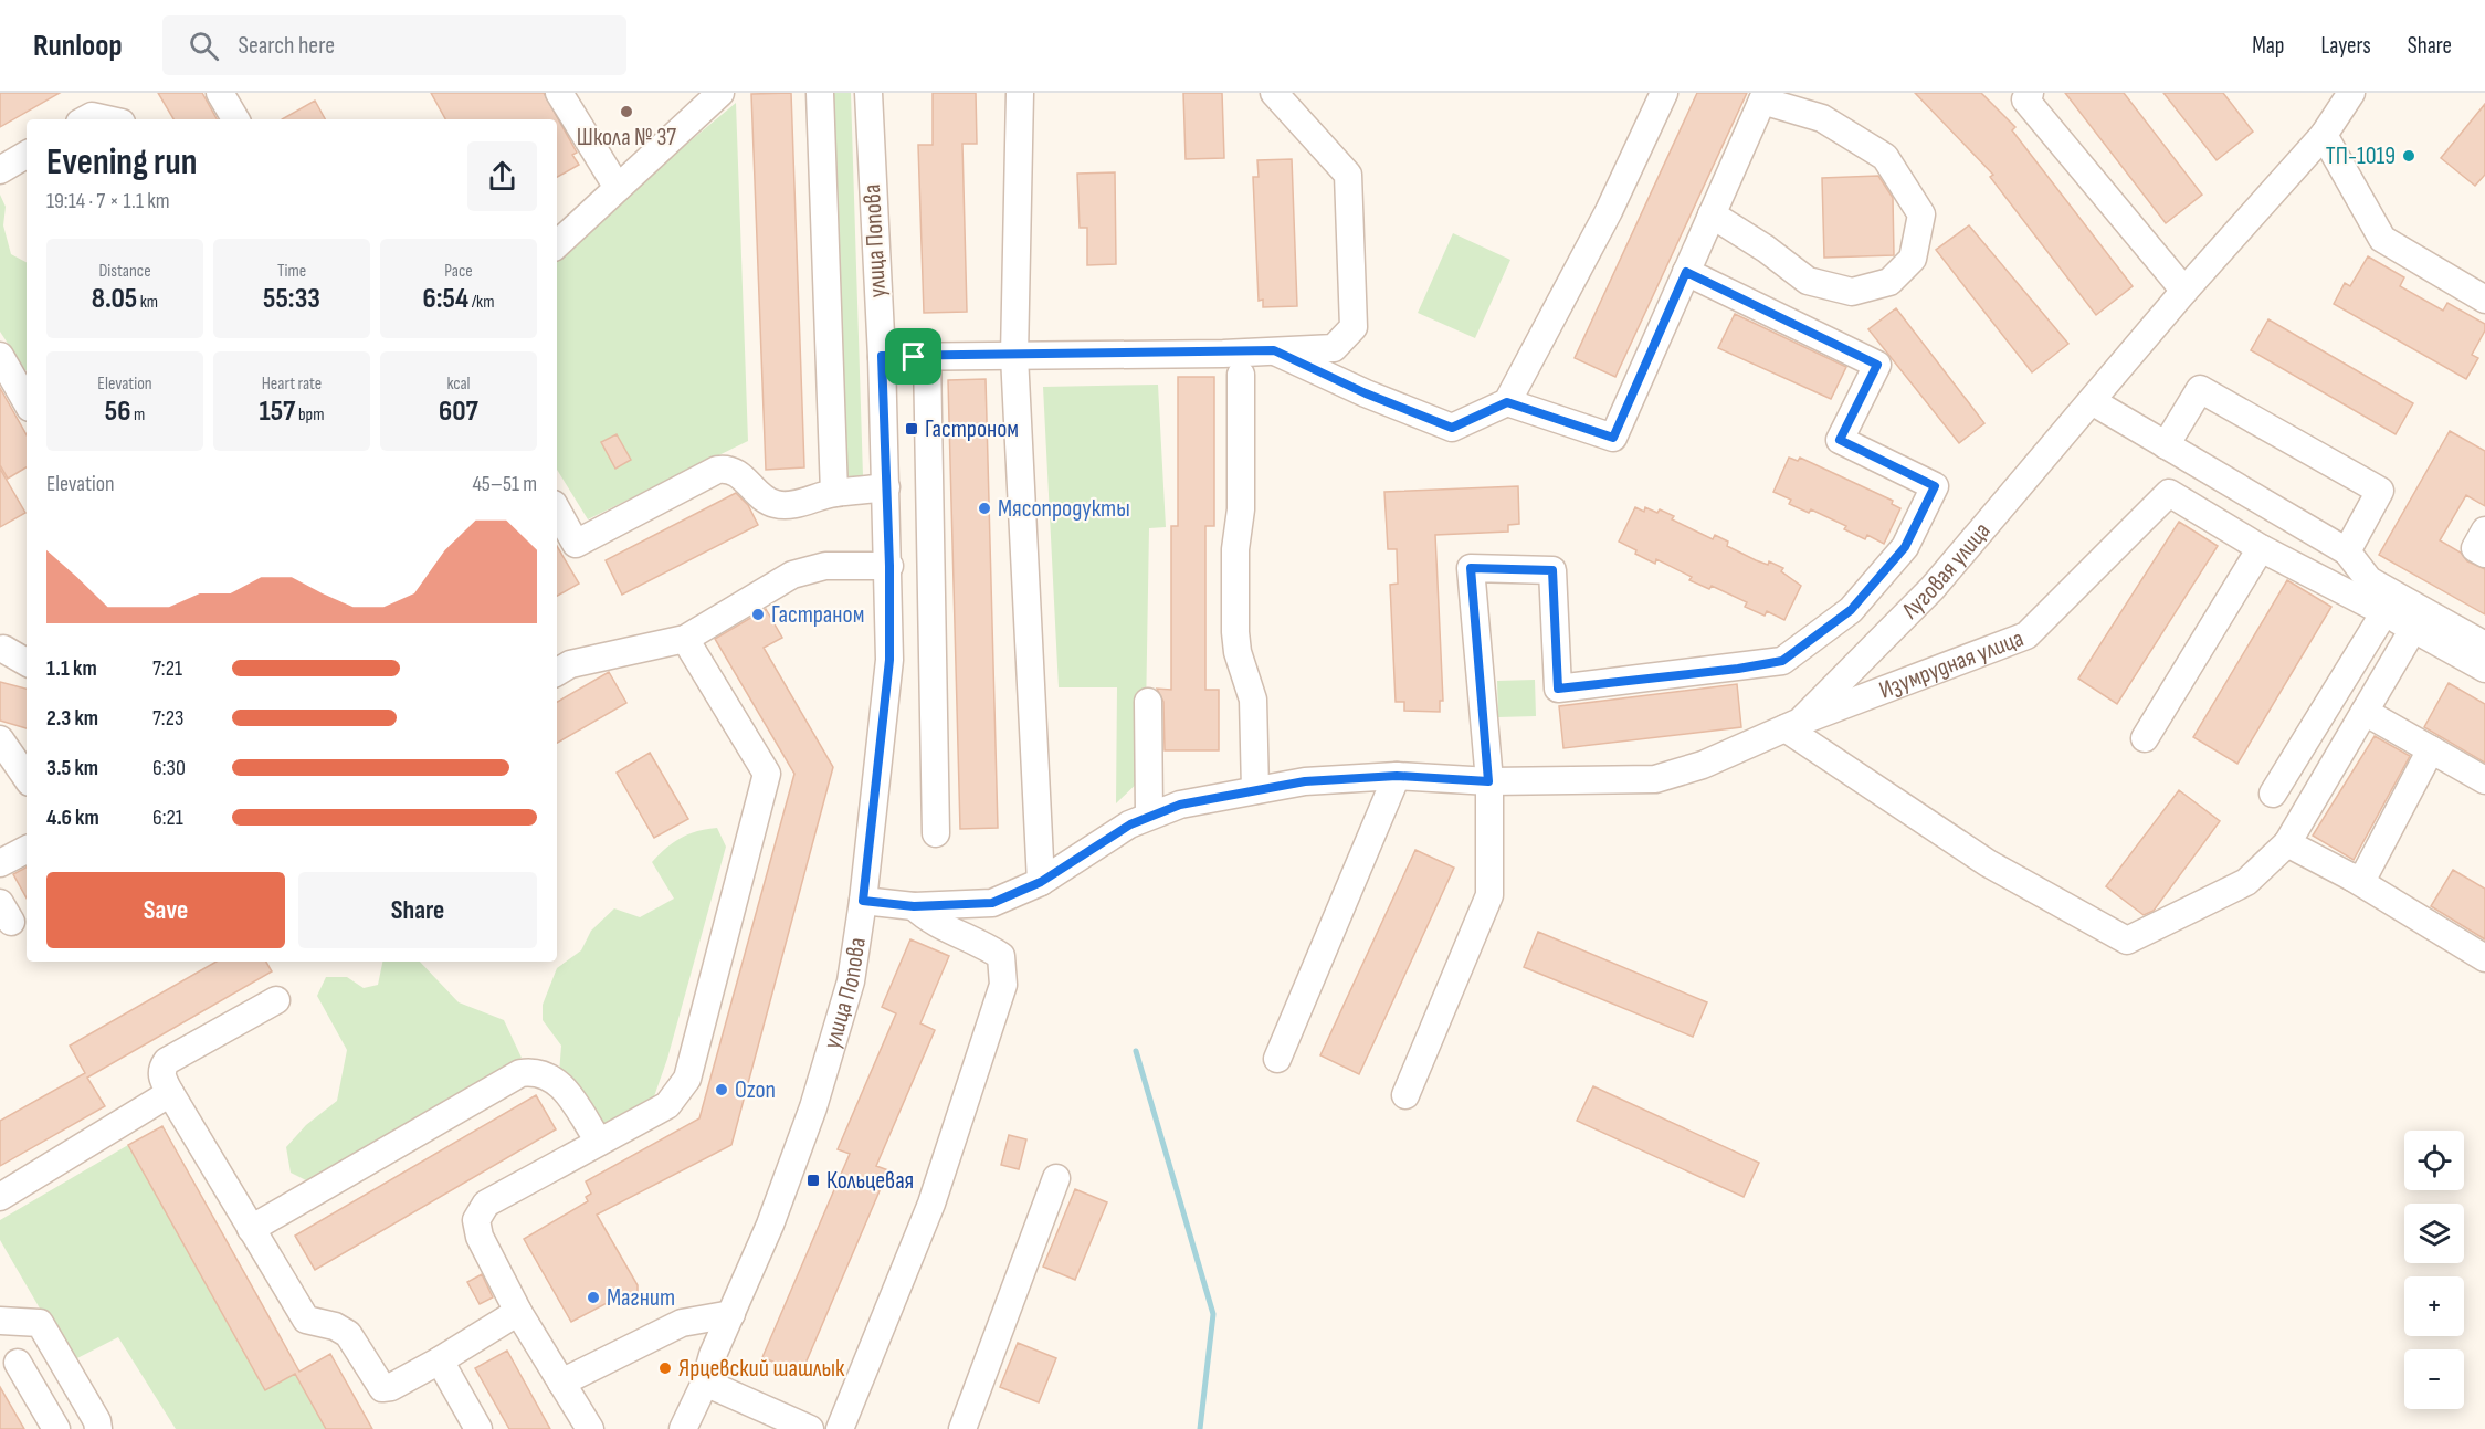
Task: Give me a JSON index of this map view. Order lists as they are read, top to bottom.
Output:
{
  "streets": {
    "street": ["улица Попова", "Луговая улица", "Изумрудная улица"]
  },
  "crossings": [
    ["Луговая улица", "Изумрудная улица"]
  ],
  "places": {
    "other": [
      "Школа № 37",
      "ТП-1019",
      "Мясопродукты",
      "Гастраном",
      "Ozon",
      "Магнит",
      "Ярцевский шашлык"
    ],
    "transit": ["Гастроном", "Кольцевая"]
  },
  "page": {
    "header": "Runloop",
    "search": "Search here",
    "nav": ["Map", "Layers", "Share"],
    "heading": ["Evening run", "19:14 · 7 × 1.1 km"],
    "stats": [
      ["Distance", "8.05 km"],
      ["Time", "55:33"],
      ["Pace", "6:54 /km"],
      ["Elevation", "56 m"],
      ["Heart rate", "157 bpm"],
      ["kcal", "607"]
    ],
    "chart": ["Elevation", "45–51 m"],
    "list": [
      {
        "name": "1.1 km",
        "note": "7:21"
      },
      {
        "name": "2.3 km",
        "note": "7:23"
      },
      {
        "name": "3.5 km",
        "note": "6:30"
      },
      {
        "name": "4.6 km",
        "note": "6:21"
      }
    ],
    "buttons": ["Save", "Share"],
    "map_buttons": ["+", "−"]
  }
}
